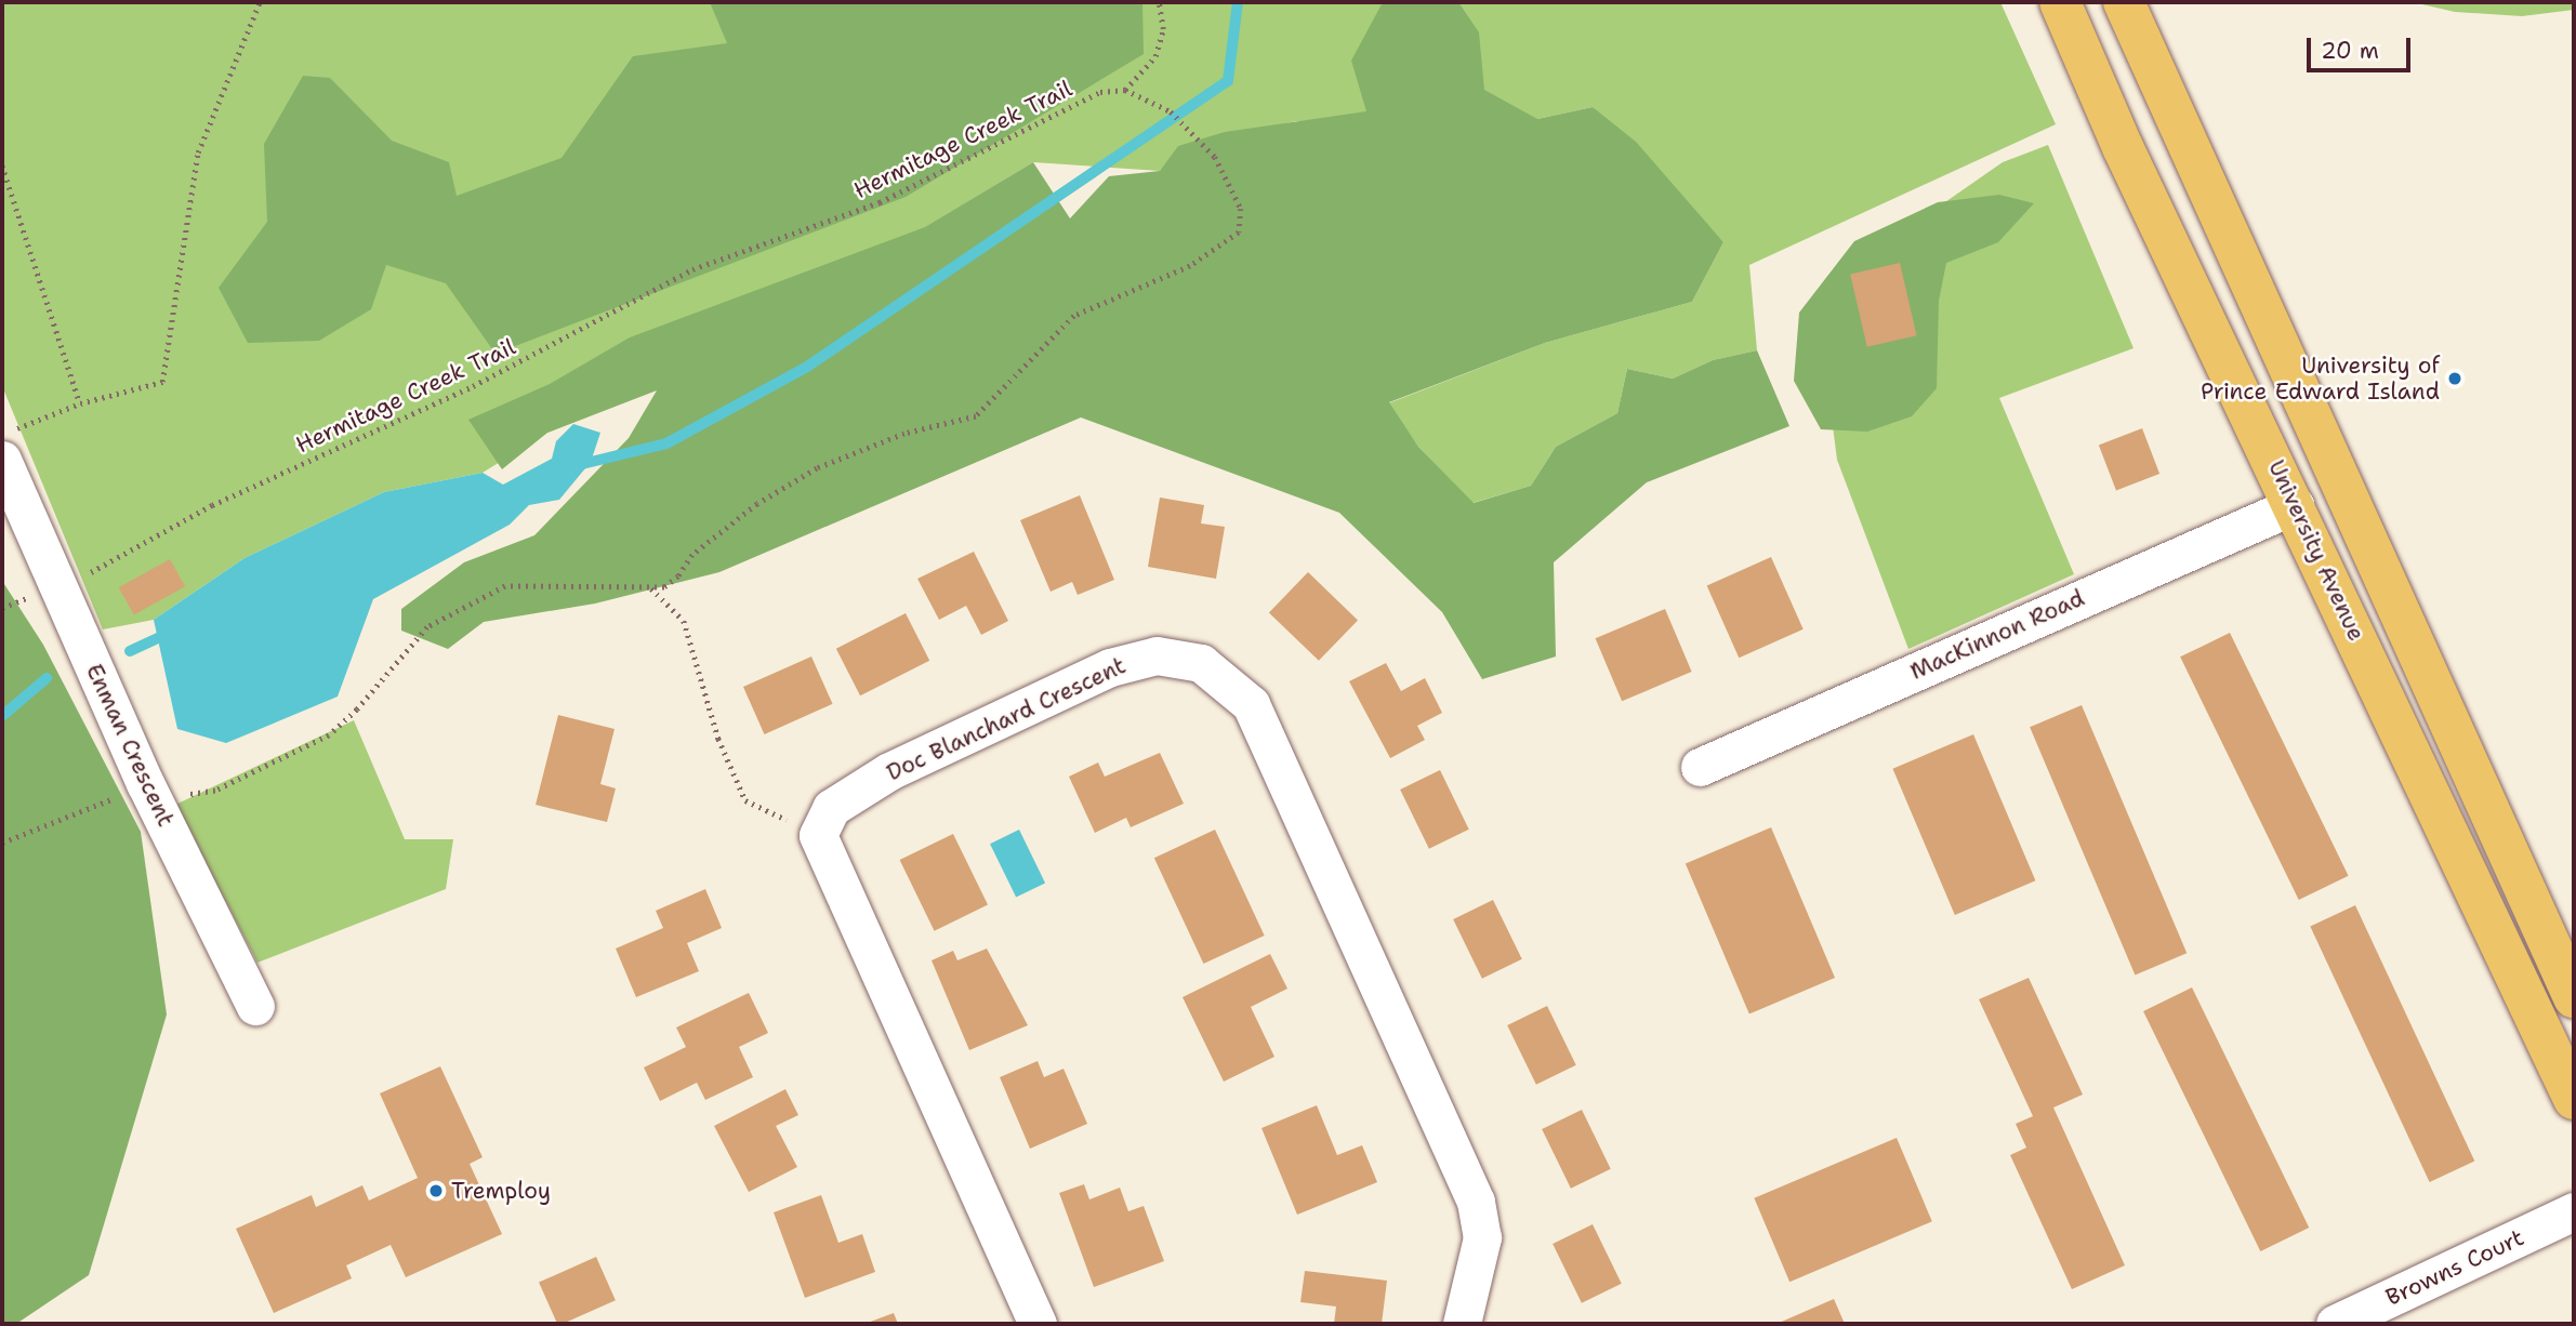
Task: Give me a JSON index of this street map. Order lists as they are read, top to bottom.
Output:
{
  "streets": {
    "main road": ["University Avenue"],
    "street": [
      "MacKinnon Road",
      "Doc Blanchard Crescent",
      "Enman Crescent",
      "Browns Court"
    ],
    "path": ["Hermitage Creek Trail"]
  },
  "crossings": [
    ["University Avenue", "MacKinnon Road"]
  ],
  "places": ["University of Prince Edward Island", "Tremploy"],
  "scale_bar": "20 m"
}
